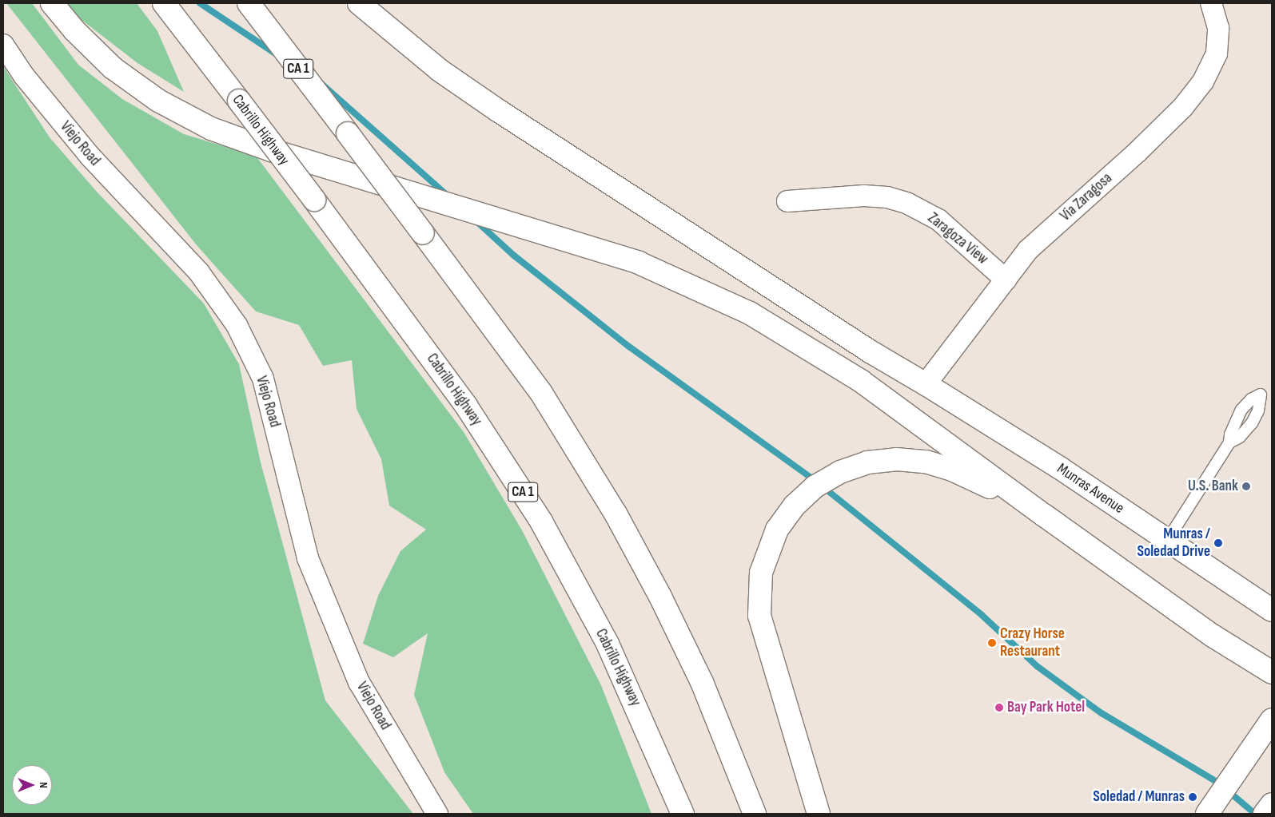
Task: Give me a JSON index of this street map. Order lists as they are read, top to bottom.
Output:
{
  "streets": {
    "main road": ["CA 1", "Cabrillo Highway", "Munras Avenue"],
    "street": ["Viejo Road", "Via Zaragosa", "Zaragoza View"]
  },
  "crossings": [
    ["Via Zaragosa", "Zaragoza View"],
    ["Via Zaragosa", "Munras Avenue"]
  ],
  "places": [
    "U.S. Bank",
    "Munras / Soledad Drive",
    "Crazy Horse Restaurant",
    "Bay Park Hotel",
    "Soledad / Munras"
  ],
  "north": "right"
}
